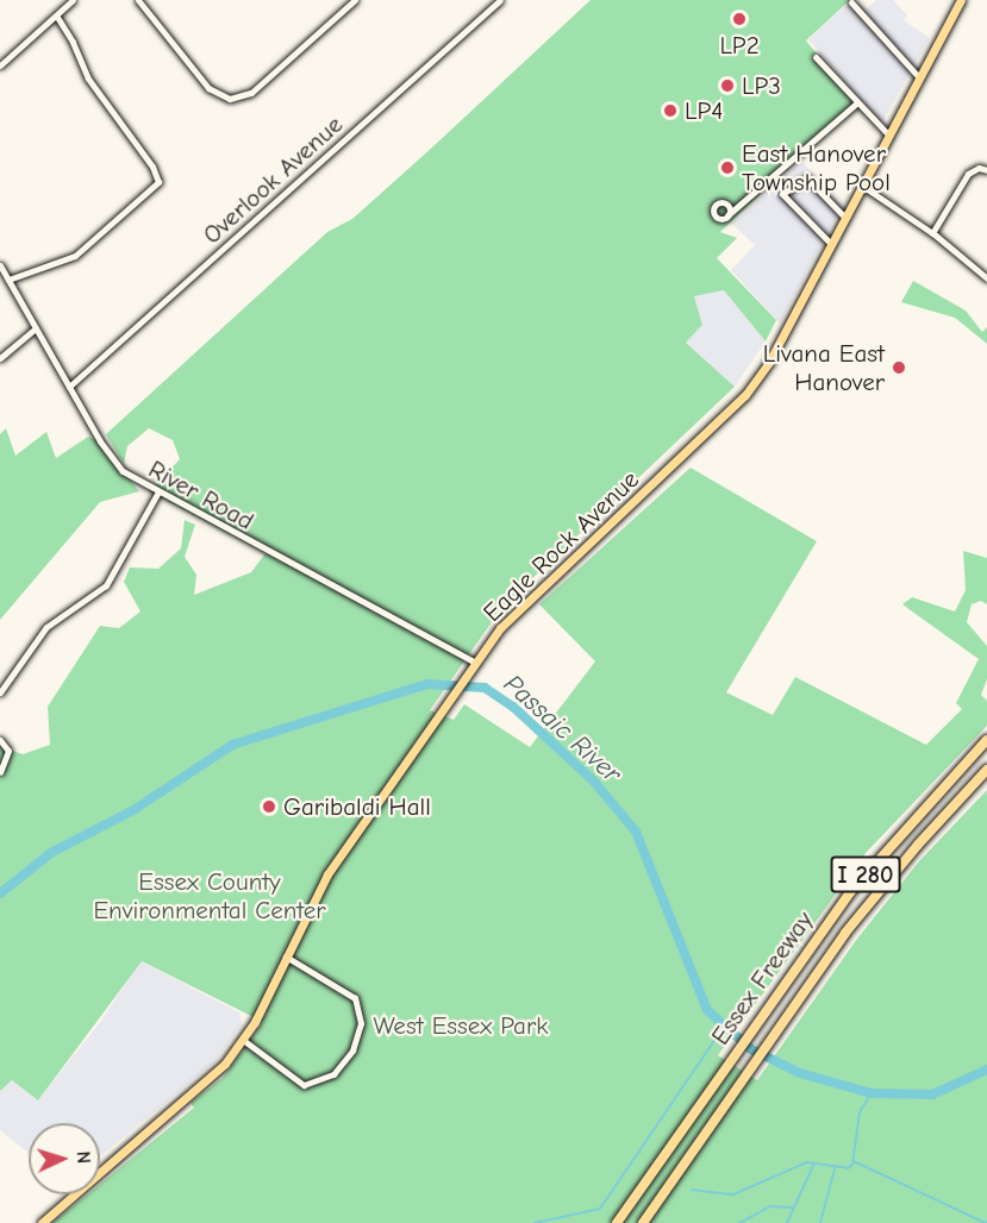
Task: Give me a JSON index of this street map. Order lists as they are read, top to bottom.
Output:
{
  "streets": {
    "highway": ["I 280", "Essex Freeway"],
    "main road": ["Eagle Rock Avenue"],
    "street": ["Overlook Avenue", "River Road"]
  },
  "crossings": [
    ["Overlook Avenue", "River Road"],
    ["River Road", "Eagle Rock Avenue"]
  ],
  "water": ["Passaic River"],
  "parks": ["Essex County Environmental Center", "West Essex Park"],
  "places": [
    "LP2",
    "LP3",
    "LP4",
    "East Hanover Township Pool",
    "Livana East Hanover",
    "Garibaldi Hall"
  ],
  "north": "right"
}
